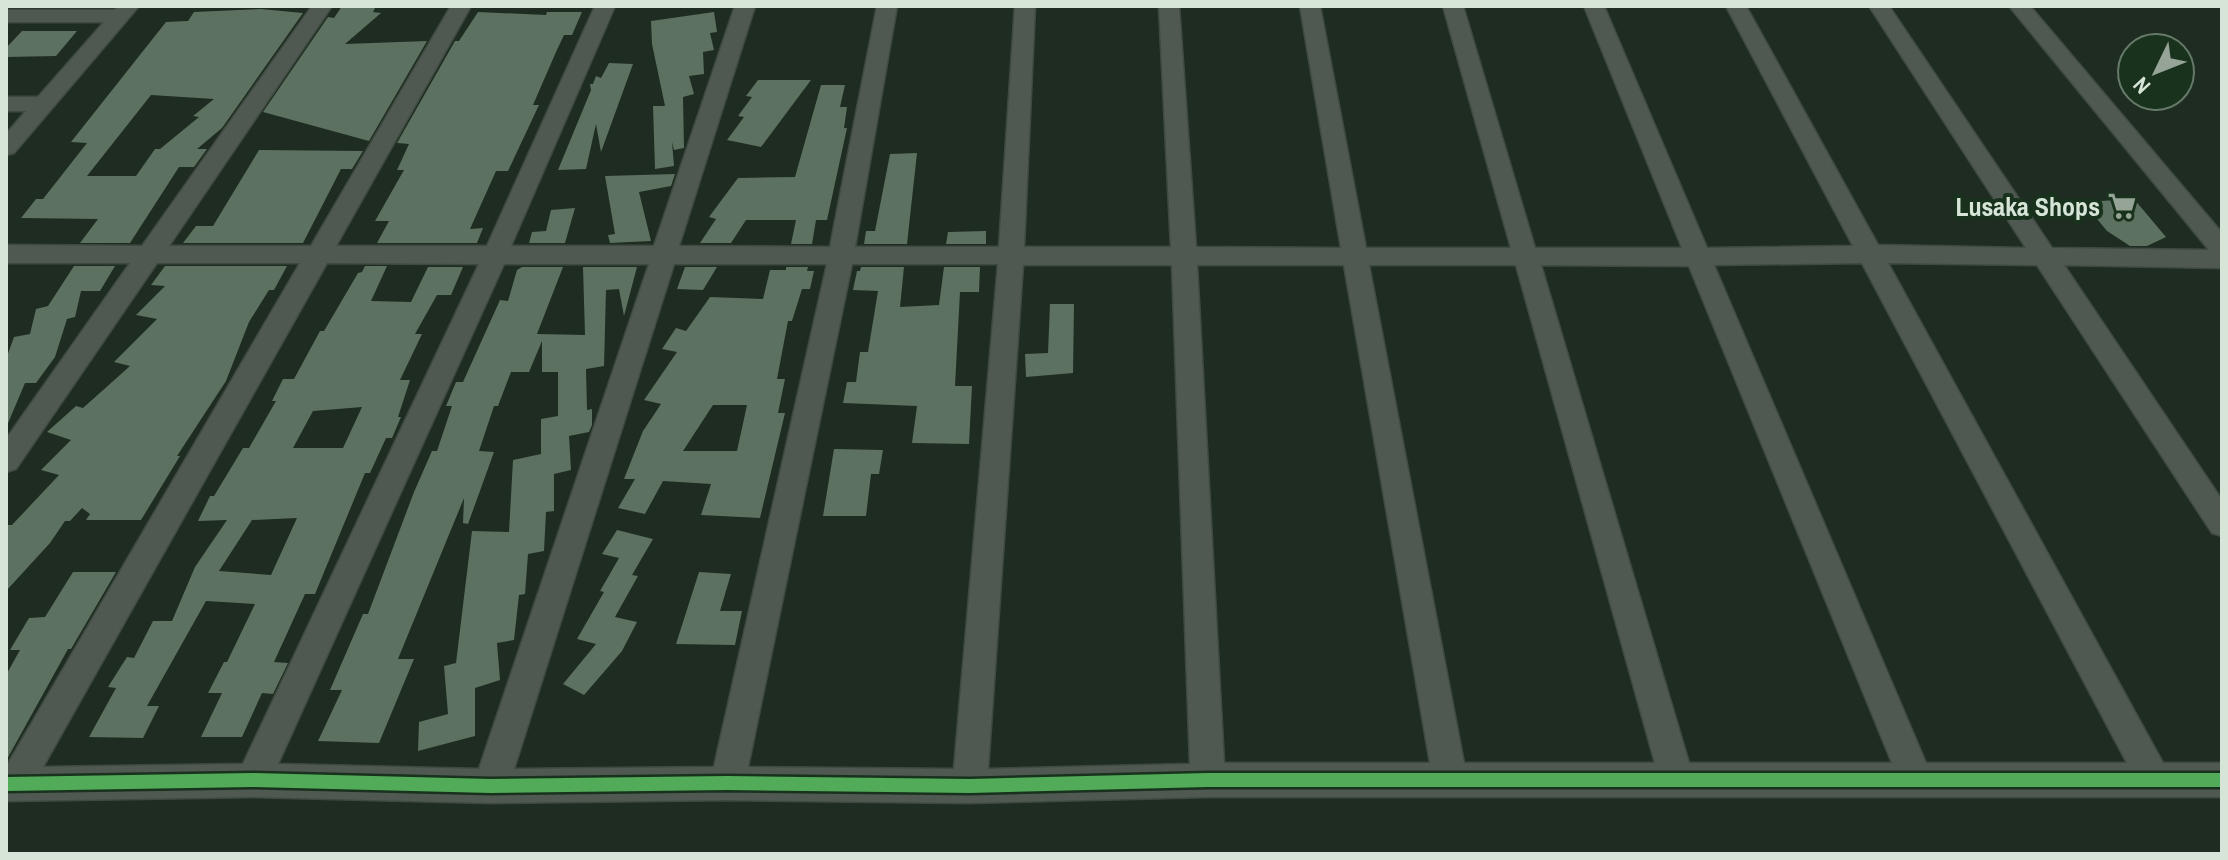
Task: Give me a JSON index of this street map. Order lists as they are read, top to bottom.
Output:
{
  "places": {
    "supermarket": ["Lusaka Shops"]
  },
  "north": "bottom left"
}
